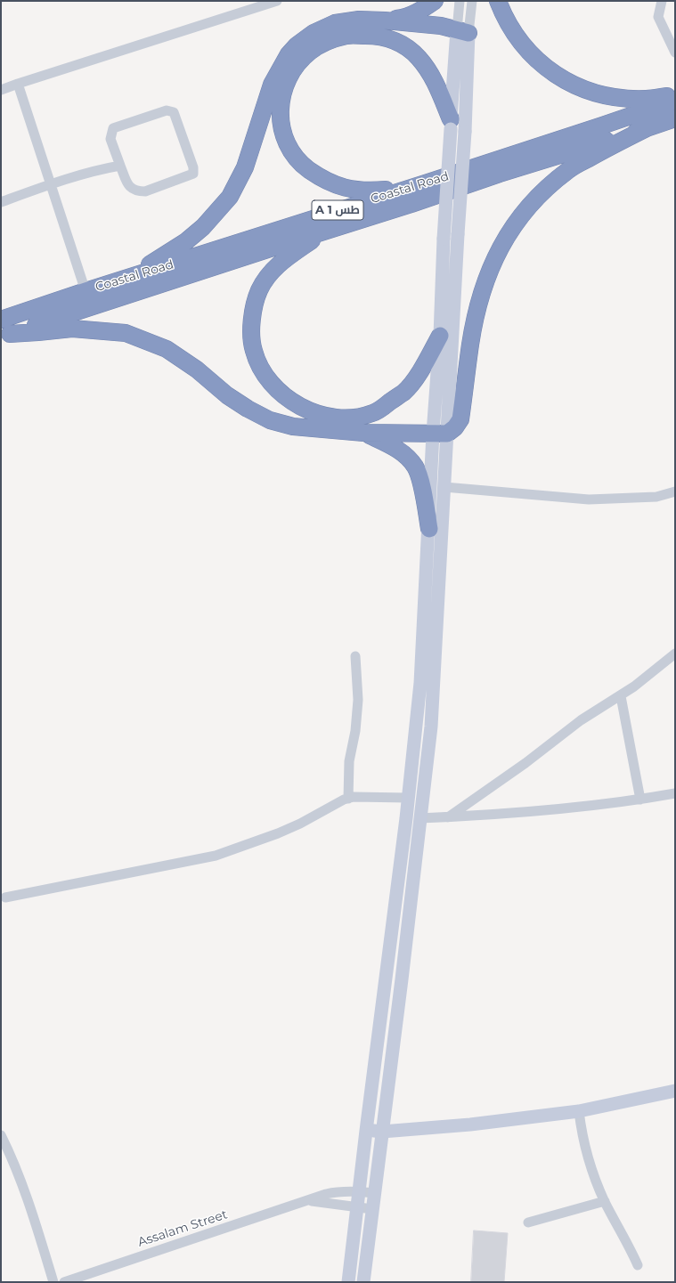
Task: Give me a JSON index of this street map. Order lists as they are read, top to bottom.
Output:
{
  "streets": {
    "highway": ["Coastal Road", "A 1 طس"],
    "street": ["Assalam Street"]
  }
}
